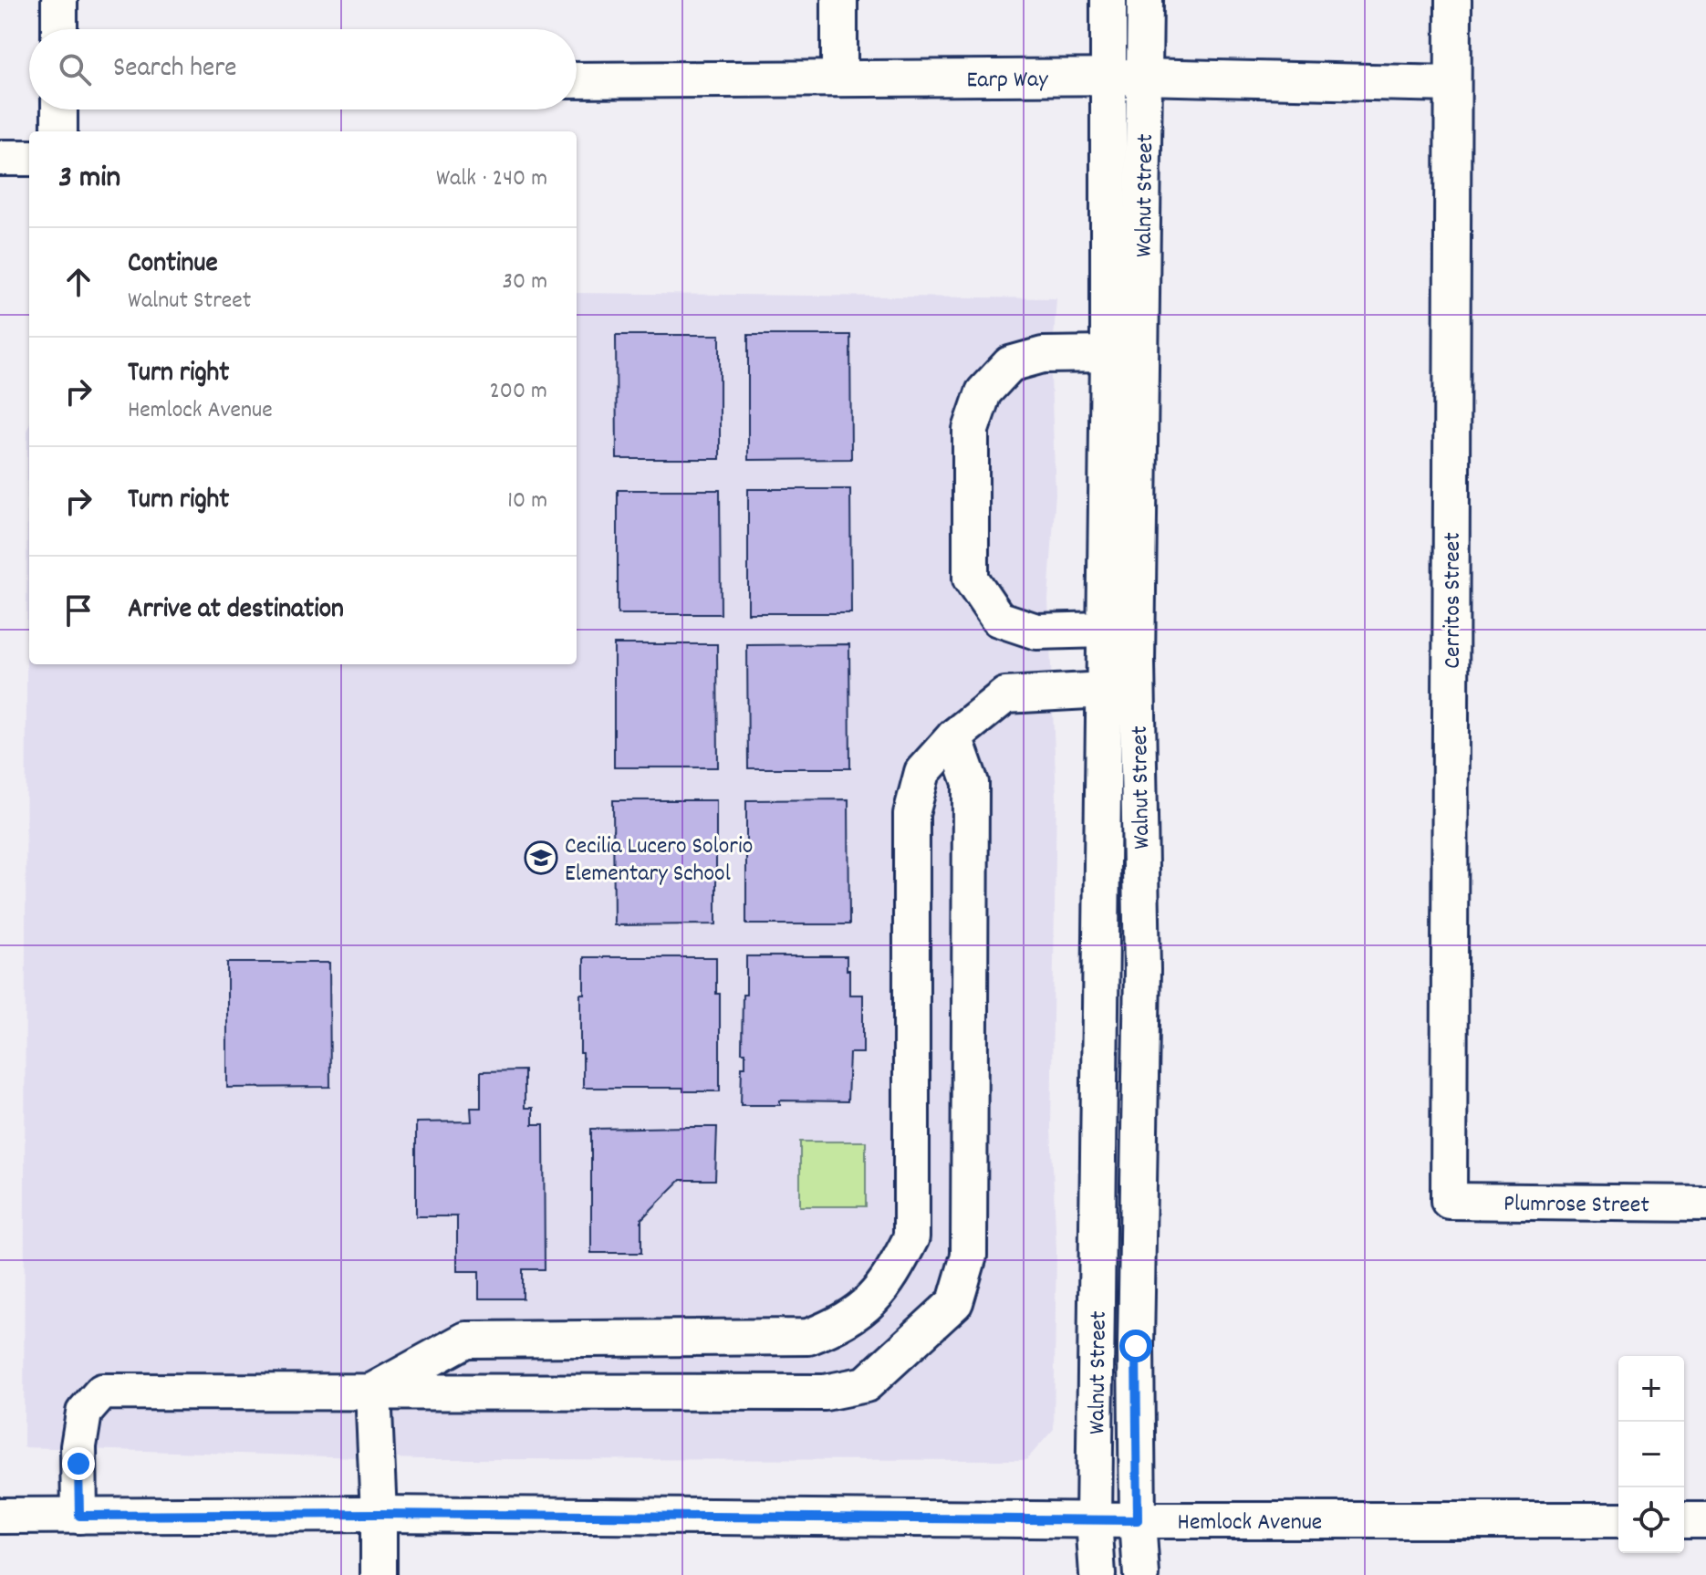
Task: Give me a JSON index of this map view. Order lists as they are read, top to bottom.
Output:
{
  "streets": {
    "street": [
      "Earp Way",
      "Walnut Street",
      "Cerritos Street",
      "Plumrose Street",
      "Hemlock Avenue"
    ]
  },
  "crossings": [
    ["Earp Way", "Walnut Street"],
    ["Earp Way", "Cerritos Street"],
    ["Walnut Street", "Hemlock Avenue"],
    ["Cerritos Street", "Plumrose Street"]
  ],
  "places": {
    "school or university": ["Cecilia Lucero Solorio Elementary School"]
  },
  "page": {
    "search": "Search here",
    "heading": ["3 min", "Walk · 240 m"],
    "list": [
      ["Continue", "Walnut Street", "30 m"],
      ["Turn right", "Hemlock Avenue", "200 m"],
      ["Turn right", "10 m"],
      "Arrive at destination"
    ],
    "map_buttons": ["+", "−"]
  }
}
